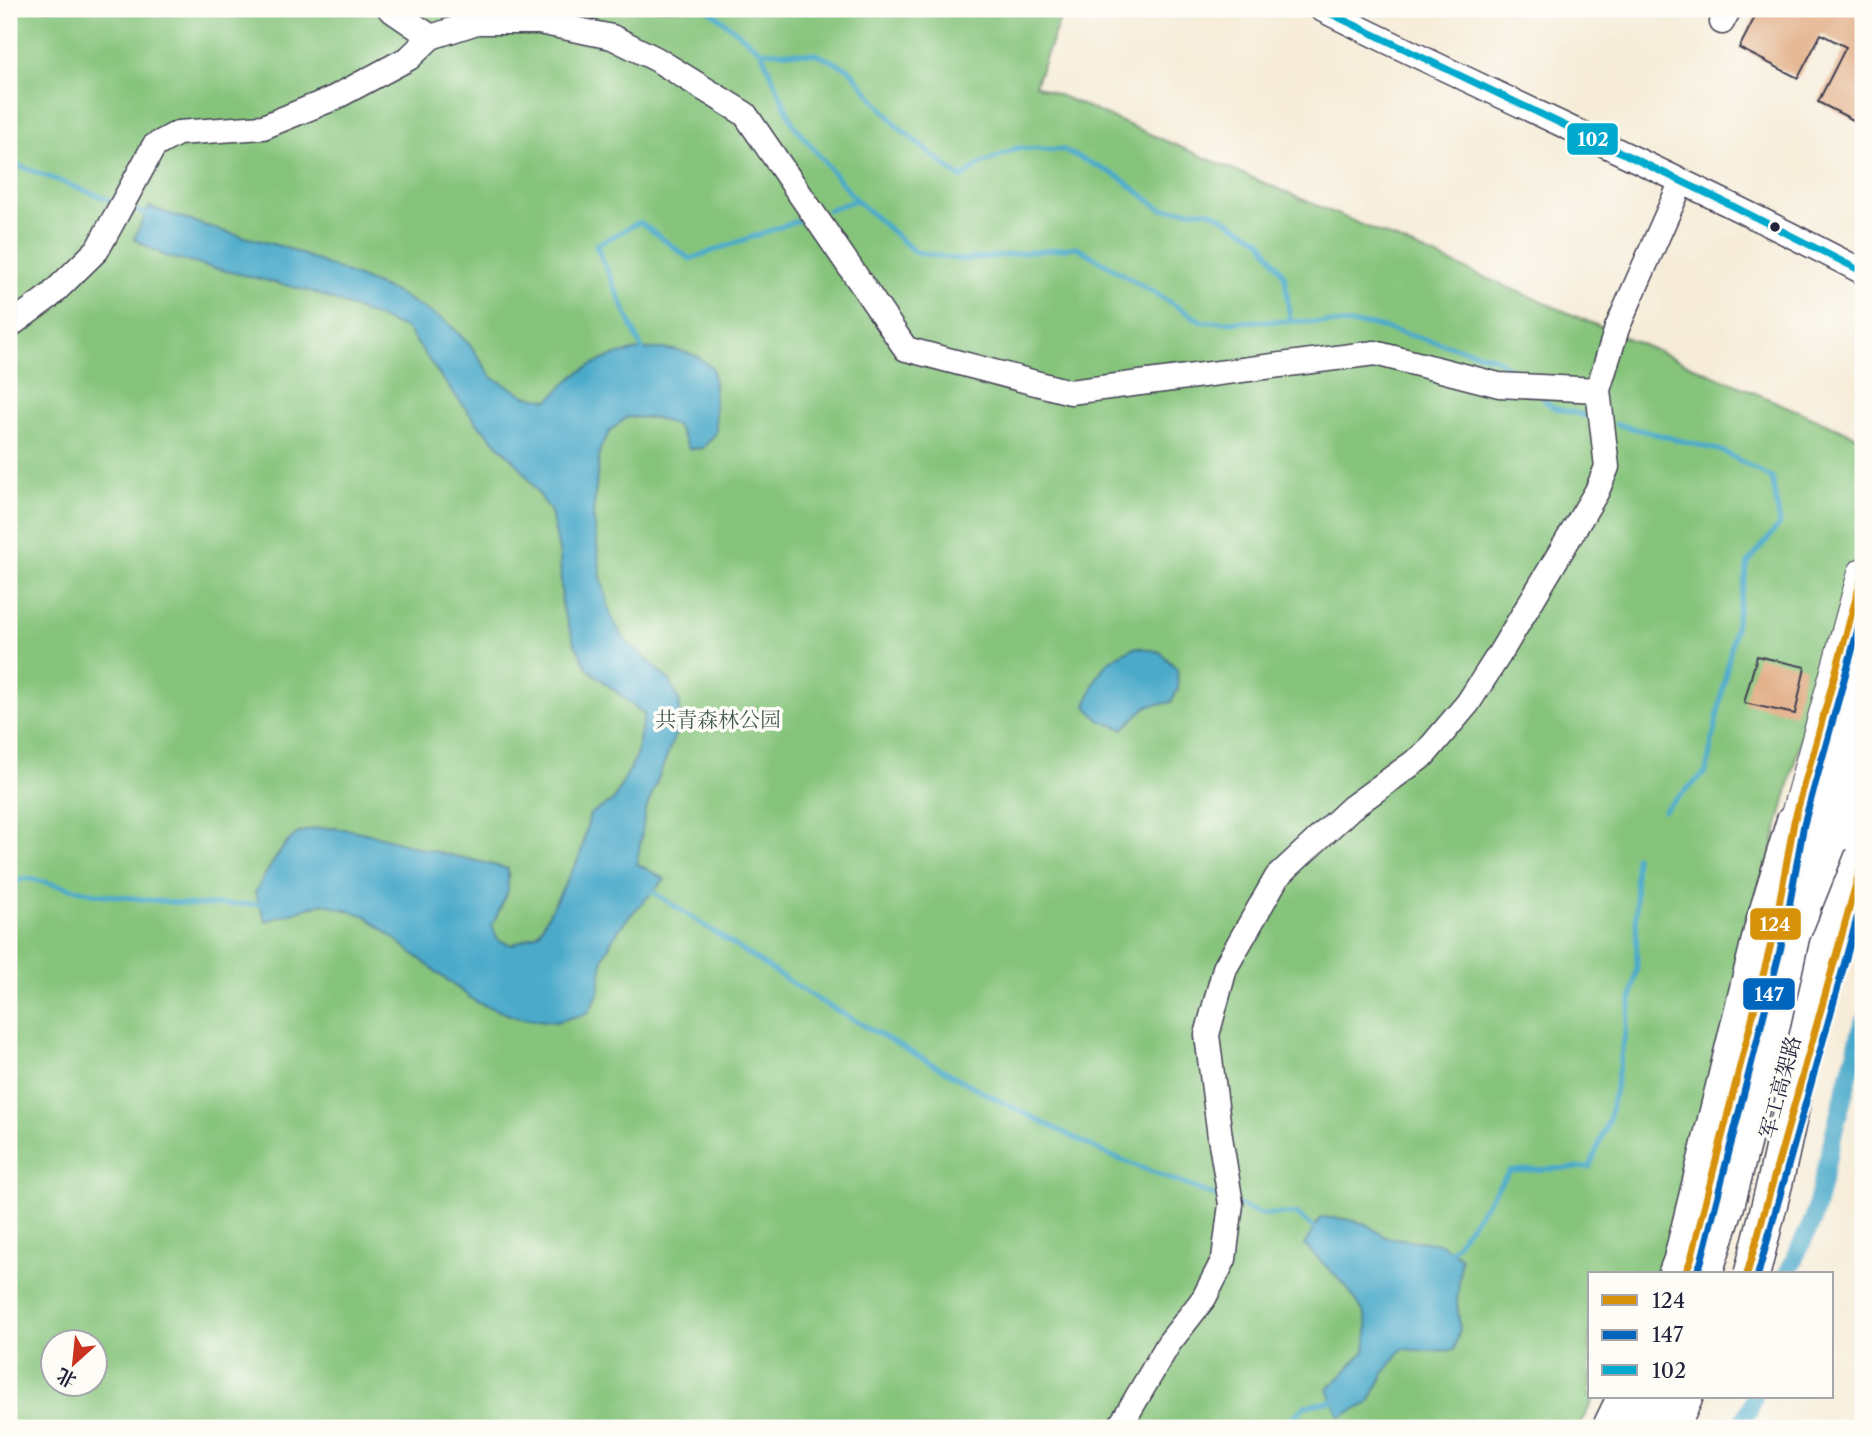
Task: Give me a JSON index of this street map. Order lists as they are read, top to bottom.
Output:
{
  "streets": {
    "highway": ["军工高架路"]
  },
  "parks": ["共青森林公园"],
  "lines": ["transit line 102", "transit line 124", "transit line 147"],
  "legend": ["124", "147", "102"],
  "north": "bottom left"
}
